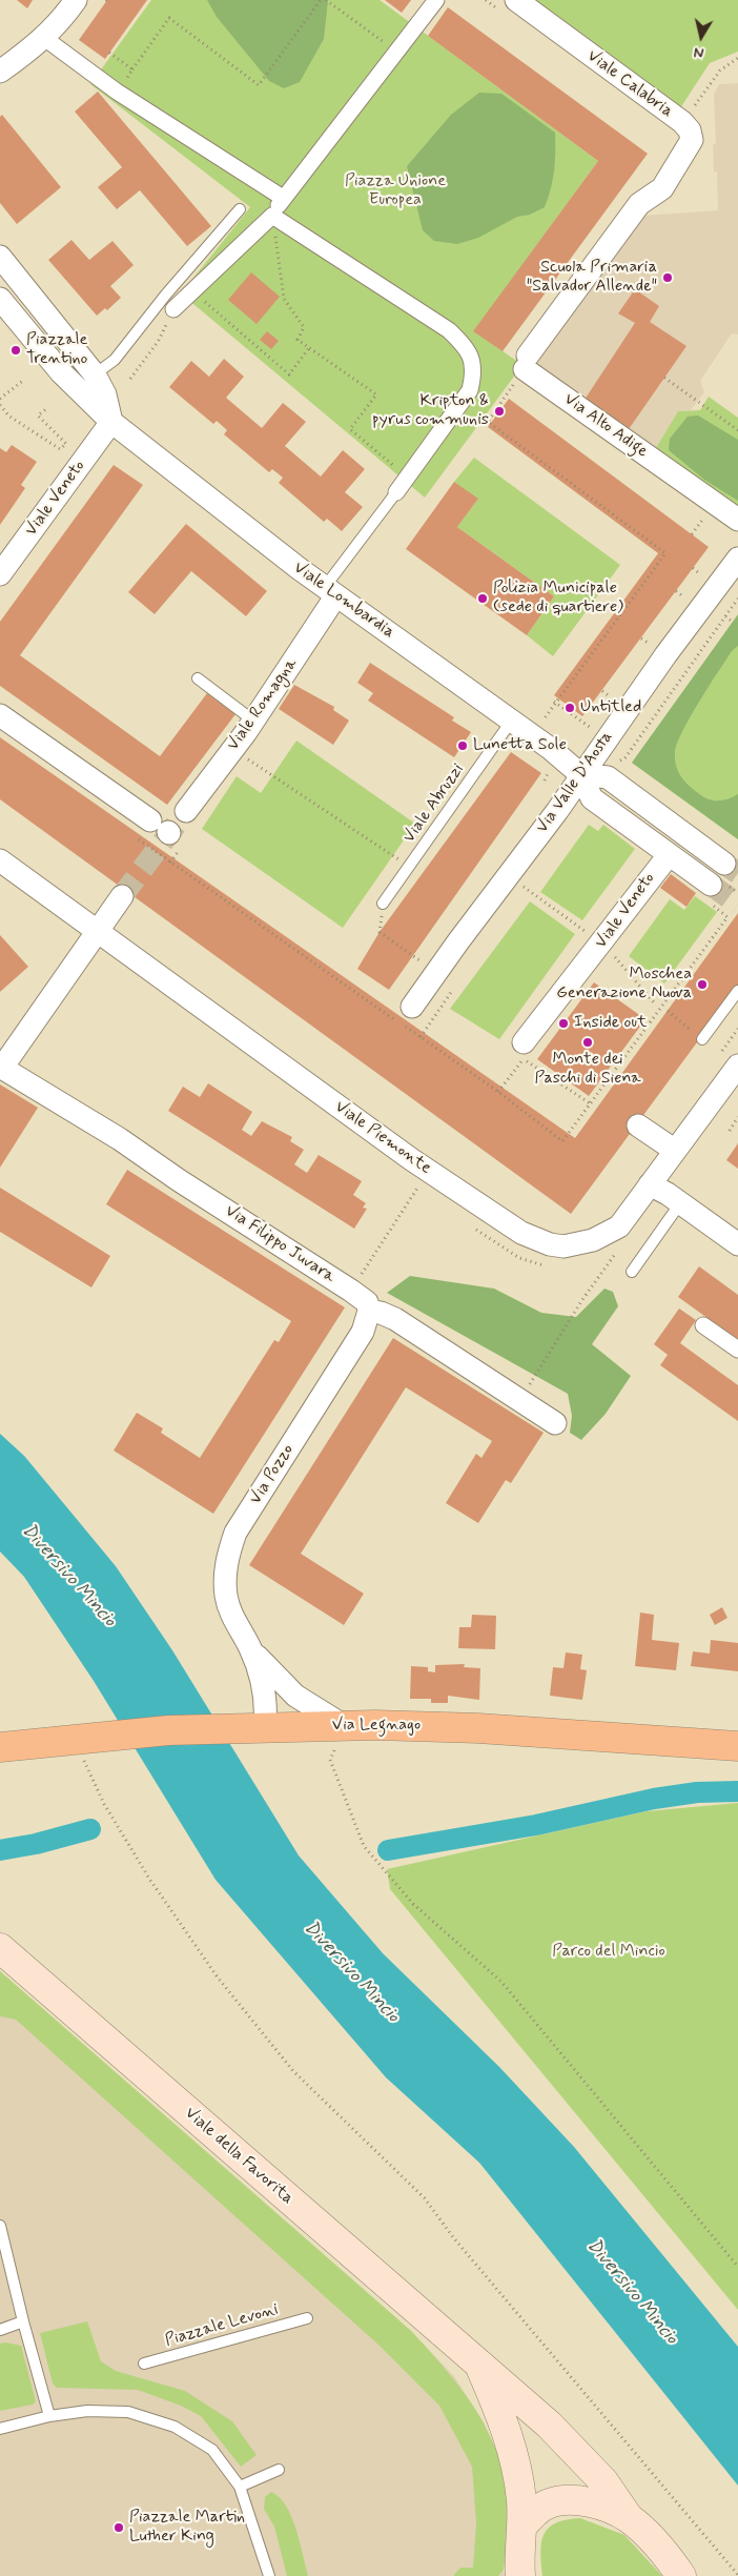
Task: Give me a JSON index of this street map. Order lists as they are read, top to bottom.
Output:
{
  "streets": {
    "main road": ["Via Legnago", "Viale della Favorita"],
    "street": [
      "Viale Calabria",
      "Via Alto Adige",
      "Viale Veneto",
      "Viale Lombardia",
      "Viale Romagna",
      "Via Valle D'Aosta",
      "Viale Piemonte",
      "Via Filippo Juvara",
      "Via Pozzo"
    ],
    "lane": ["Viale Abruzzi", "Piazzale Levoni"]
  },
  "crossings": [
    ["Viale Calabria", "Via Alto Adige"],
    ["Viale Veneto", "Viale Lombardia"],
    ["Viale Lombardia", "Viale Romagna"],
    ["Viale Lombardia", "Via Valle D'Aosta"],
    ["Viale Lombardia", "Viale Abruzzi"],
    ["Via Filippo Juvara", "Via Pozzo"],
    ["Via Pozzo", "Via Legnago"]
  ],
  "water": ["Diversivo Mincio"],
  "parks": ["Piazza Unione Europea", "Parco del Mincio"],
  "places": [
    "Scuola Primaria \"Salvador Allende\"",
    "Piazzale Trentino",
    "Kripton & pyrus communis",
    "Polizia Municipale (sede di quartiere)",
    "Untitled",
    "Lunetta Sole",
    "Moschea Generazione Nuova",
    "Inside out",
    "Monte dei Paschi di Siena",
    "Piazzale Martin Luther King"
  ],
  "north": "bottom"
}
